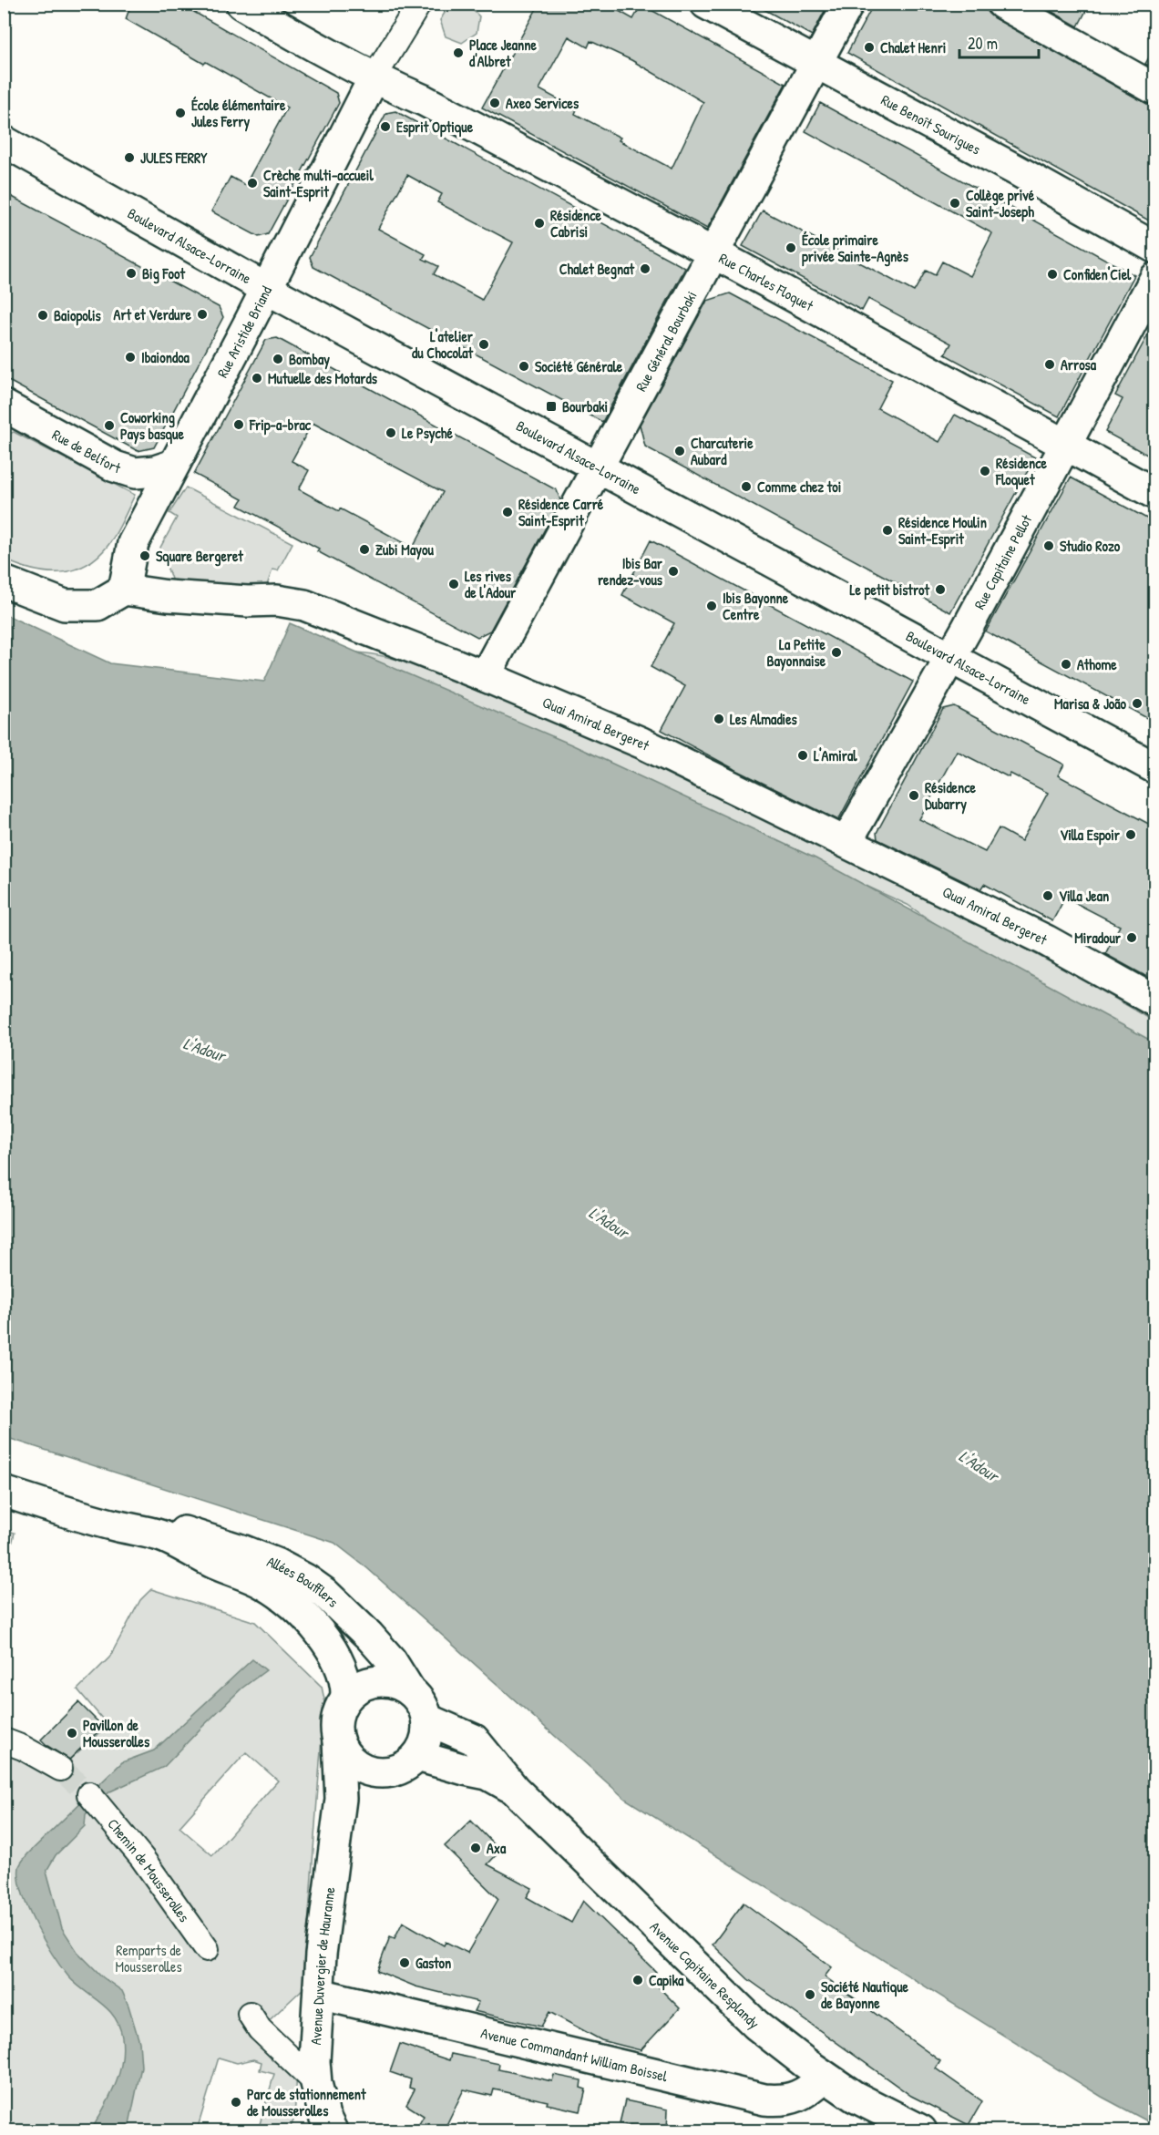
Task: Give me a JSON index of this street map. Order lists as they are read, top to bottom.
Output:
{
  "streets": {
    "street": [
      "Rue Benoît Sourigues",
      "Boulevard Alsace-Lorraine",
      "Rue Charles Floquet",
      "Rue Aristide Briand",
      "Rue Général Bourbaki",
      "Rue de Belfort",
      "Rue Capitaine Pellot",
      "Quai Amiral Bergeret",
      "Allées Boufflers",
      "Chemin de Mousserolles",
      "Avenue Duvergier de Hauranne",
      "Avenue Capitaine Resplandy",
      "Avenue Commandant William Boissel"
    ]
  },
  "crossings": [
    ["Rue Benoît Sourigues", "Rue Général Bourbaki"],
    ["Boulevard Alsace-Lorraine", "Rue Aristide Briand"],
    ["Boulevard Alsace-Lorraine", "Rue Général Bourbaki"],
    ["Boulevard Alsace-Lorraine", "Rue Capitaine Pellot"],
    ["Rue Charles Floquet", "Rue Aristide Briand"],
    ["Rue Charles Floquet", "Rue Général Bourbaki"],
    ["Rue Charles Floquet", "Rue Capitaine Pellot"],
    ["Rue Aristide Briand", "Rue de Belfort"],
    ["Rue Aristide Briand", "Quai Amiral Bergeret"],
    ["Rue Général Bourbaki", "Quai Amiral Bergeret"],
    ["Rue Capitaine Pellot", "Quai Amiral Bergeret"],
    ["Allées Boufflers", "Avenue Duvergier de Hauranne"],
    ["Allées Boufflers", "Avenue Capitaine Resplandy"],
    ["Avenue Duvergier de Hauranne", "Avenue Capitaine Resplandy"],
    ["Avenue Duvergier de Hauranne", "Avenue Commandant William Boissel"],
    ["Avenue Capitaine Resplandy", "Avenue Commandant William Boissel"]
  ],
  "water": ["L'Adour"],
  "parks": ["Remparts de Mousserolles"],
  "places": {
    "other": [
      "Chalet Henri",
      "Place Jeanne d'Albret",
      "Axeo Services",
      "École élémentaire Jules Ferry",
      "Esprit Optique",
      "JULES FERRY",
      "Crèche multi-accueil Saint-Esprit",
      "Collège privé Saint-Joseph",
      "Résidence Cabrisi",
      "École primaire privée Sainte-Agnès",
      "Chalet Begnat",
      "Big Foot",
      "Confiden'Ciel",
      "Art et Verdure",
      "Baiopolis",
      "L'atelier du Chocolat",
      "Ibaiondoa",
      "Bombay",
      "Arrosa",
      "Société Générale",
      "Mutuelle des Motards",
      "Frip-a-brac",
      "Coworking Pays basque",
      "Le Psyché",
      "Charcuterie Aubard",
      "Résidence Floquet",
      "Comme chez toi",
      "Résidence Carré Saint-Esprit",
      "Résidence Moulin Saint-Esprit",
      "Studio Rozo",
      "Zubi Mayou",
      "Square Bergeret",
      "Ibis Bar rendez-vous",
      "Les rives de l'Adour",
      "Le petit bistrot",
      "Ibis Bayonne Centre",
      "La Petite Bayonnaise",
      "Athome",
      "Marisa & João",
      "Les Almadies",
      "L'Amiral",
      "Résidence Dubarry",
      "Villa Espoir",
      "Villa Jean",
      "Miradour",
      "Pavillon de Mousserolles",
      "Axa",
      "Gaston",
      "Capika",
      "Société Nautique de Bayonne",
      "Parc de stationnement de Mousserolles"
    ],
    "transit": ["Bourbaki"]
  },
  "scale_bar": "20 m"
}
